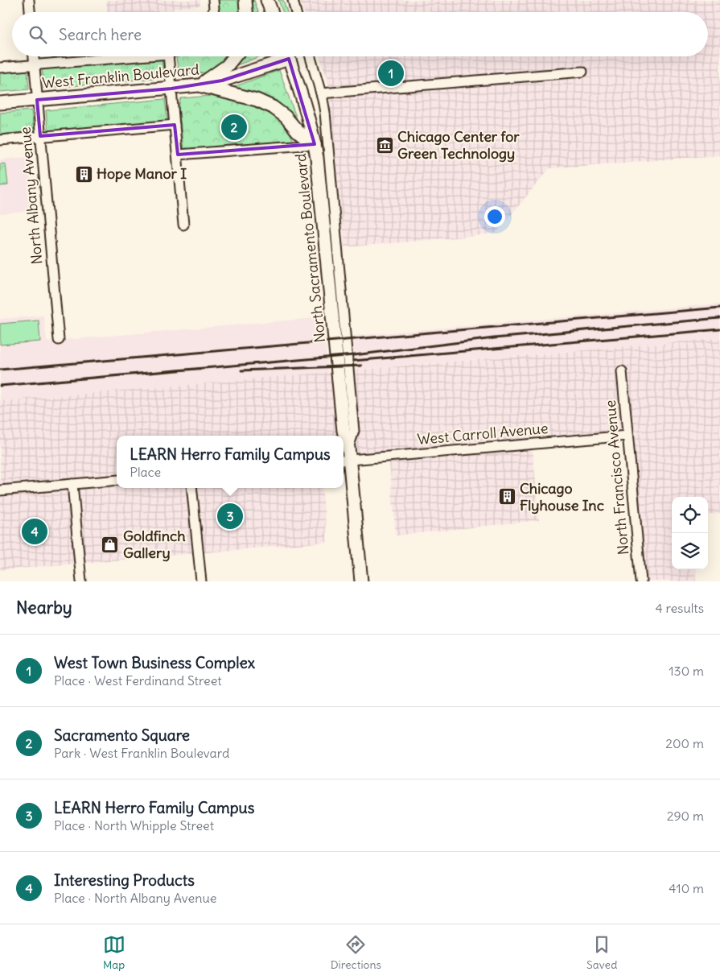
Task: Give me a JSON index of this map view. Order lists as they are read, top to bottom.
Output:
{
  "streets": {
    "street": [
      "West Franklin Boulevard",
      "North Albany Avenue",
      "North Sacramento Boulevard",
      "West Carroll Avenue",
      "North Francisco Avenue"
    ]
  },
  "crossings": [
    ["West Franklin Boulevard", "North Albany Avenue"],
    ["North Sacramento Boulevard", "West Carroll Avenue"],
    ["West Carroll Avenue", "North Francisco Avenue"]
  ],
  "places": {
    "museum": ["Chicago Center for Green Technology"],
    "building": ["Hope Manor I", "Chicago Flyhouse Inc"],
    "shop": ["Goldfinch Gallery"]
  },
  "page": {
    "search": "Search here",
    "pins": [
      "1",
      "2",
      "3",
      "4"
    ],
    "popup": ["LEARN Herro Family Campus", "Place"],
    "heading": ["Nearby", "4 results"],
    "list": [
      {
        "mark": "1",
        "name": "West Town Business Complex",
        "note": "Place · West Ferdinand Street",
        "value": "130 m"
      },
      {
        "mark": "2",
        "name": "Sacramento Square",
        "note": "Park · West Franklin Boulevard",
        "value": "200 m"
      },
      {
        "mark": "3",
        "name": "LEARN Herro Family Campus",
        "note": "Place · North Whipple Street",
        "value": "290 m"
      },
      {
        "mark": "4",
        "name": "Interesting Products",
        "note": "Place · North Albany Avenue",
        "value": "410 m"
      }
    ],
    "nav": ["Map", "Directions", "Saved"]
  }
}
